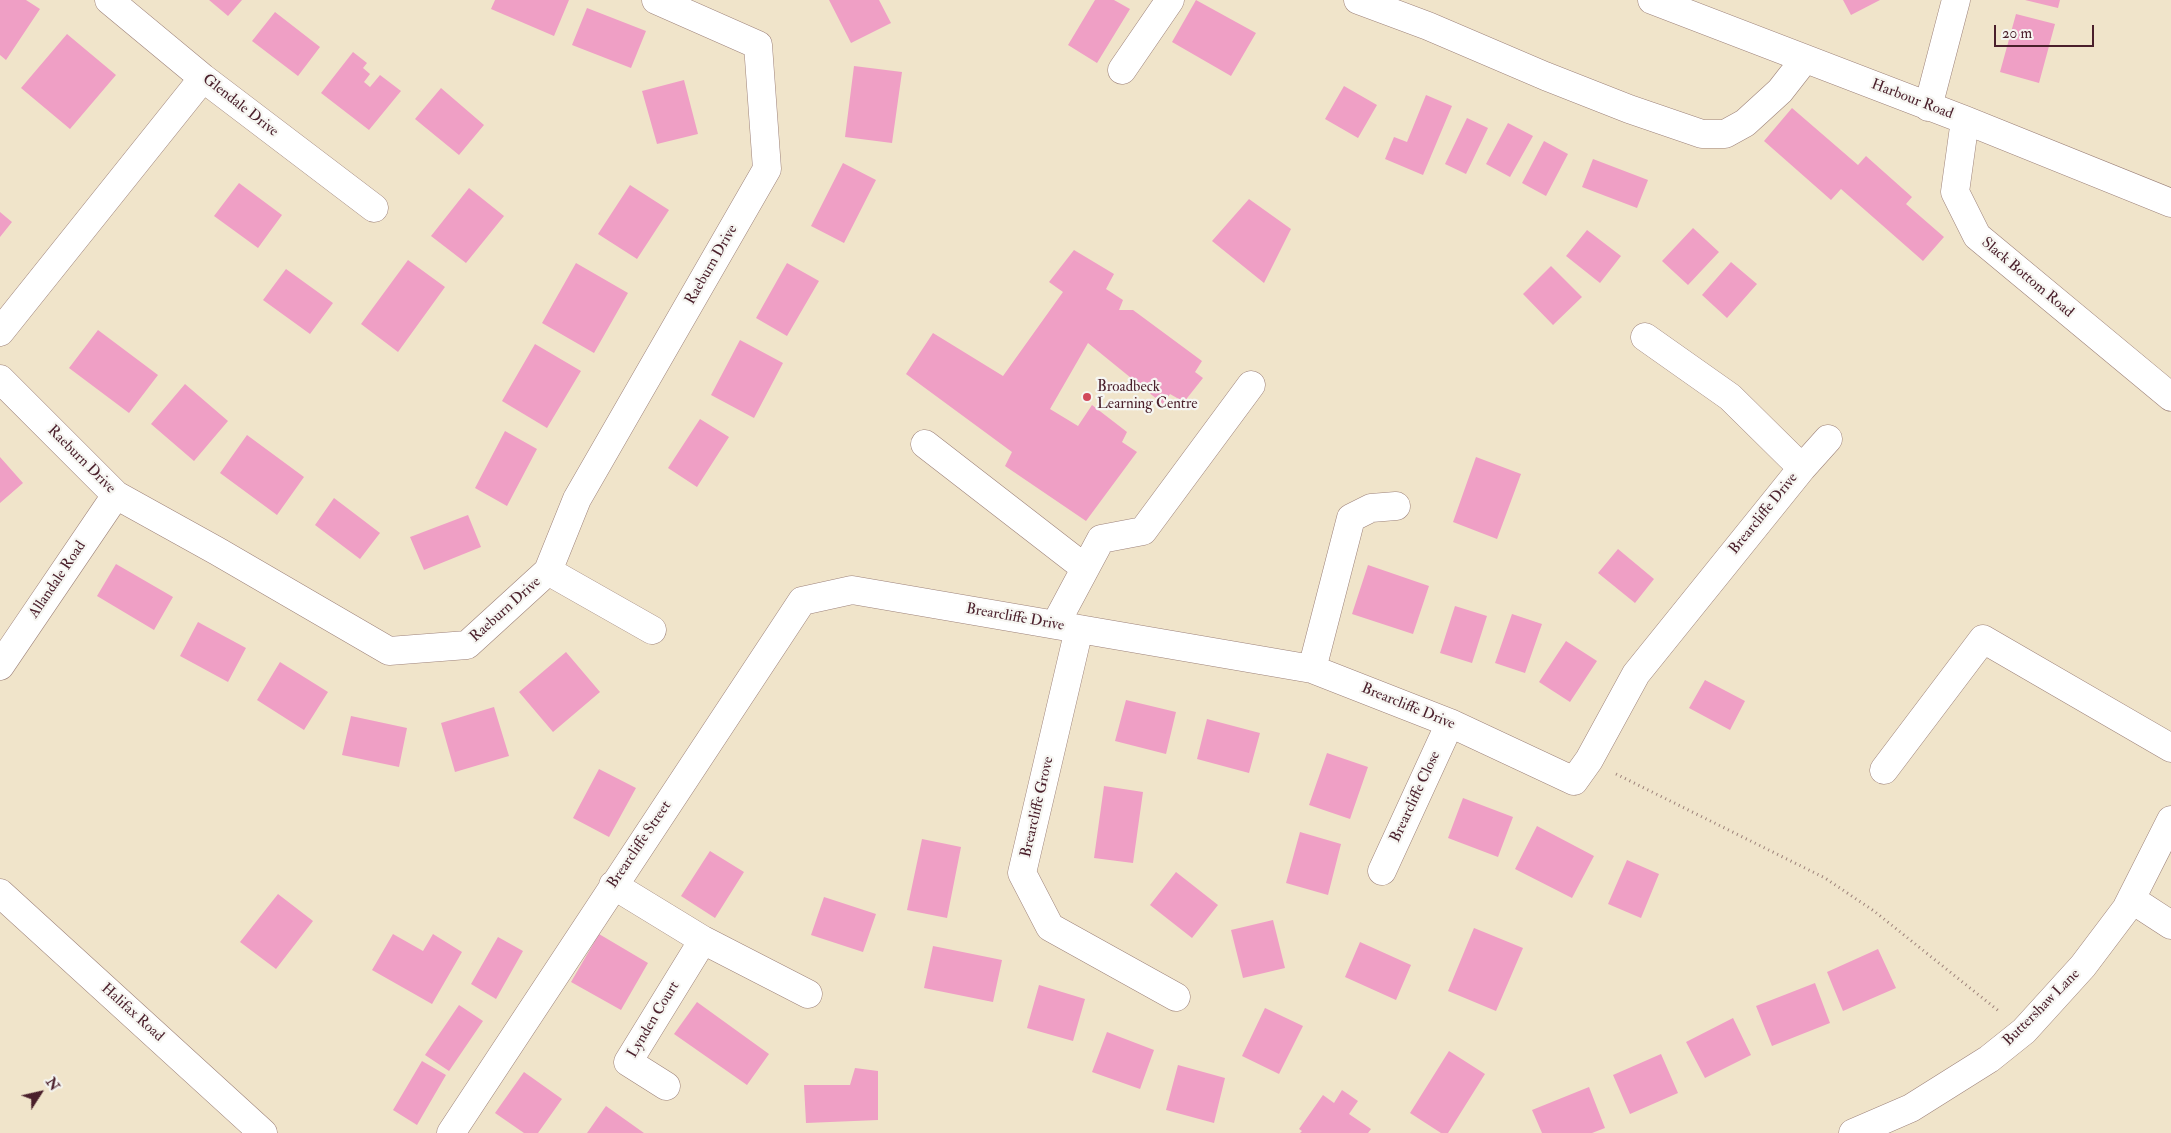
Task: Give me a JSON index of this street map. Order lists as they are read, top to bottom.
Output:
{
  "streets": {
    "main road": [
      "Harbour Road",
      "Glendale Drive",
      "Raeburn Drive",
      "Slack Bottom Road",
      "Brearcliffe Drive",
      "Allandale Road",
      "Brearcliffe Close",
      "Brearcliffe Grove",
      "Brearcliffe Street",
      "Buttershaw Lane",
      "Halifax Road",
      "Lynden Court"
    ]
  },
  "crossings": [
    ["Harbour Road", "Slack Bottom Road"],
    ["Raeburn Drive", "Allandale Road"],
    ["Brearcliffe Drive", "Brearcliffe Close"],
    ["Brearcliffe Drive", "Brearcliffe Grove"],
    ["Brearcliffe Drive", "Brearcliffe Street"]
  ],
  "places": ["Broadbeck Learning Centre"],
  "scale_bar": "20 m",
  "north": "top right"
}
